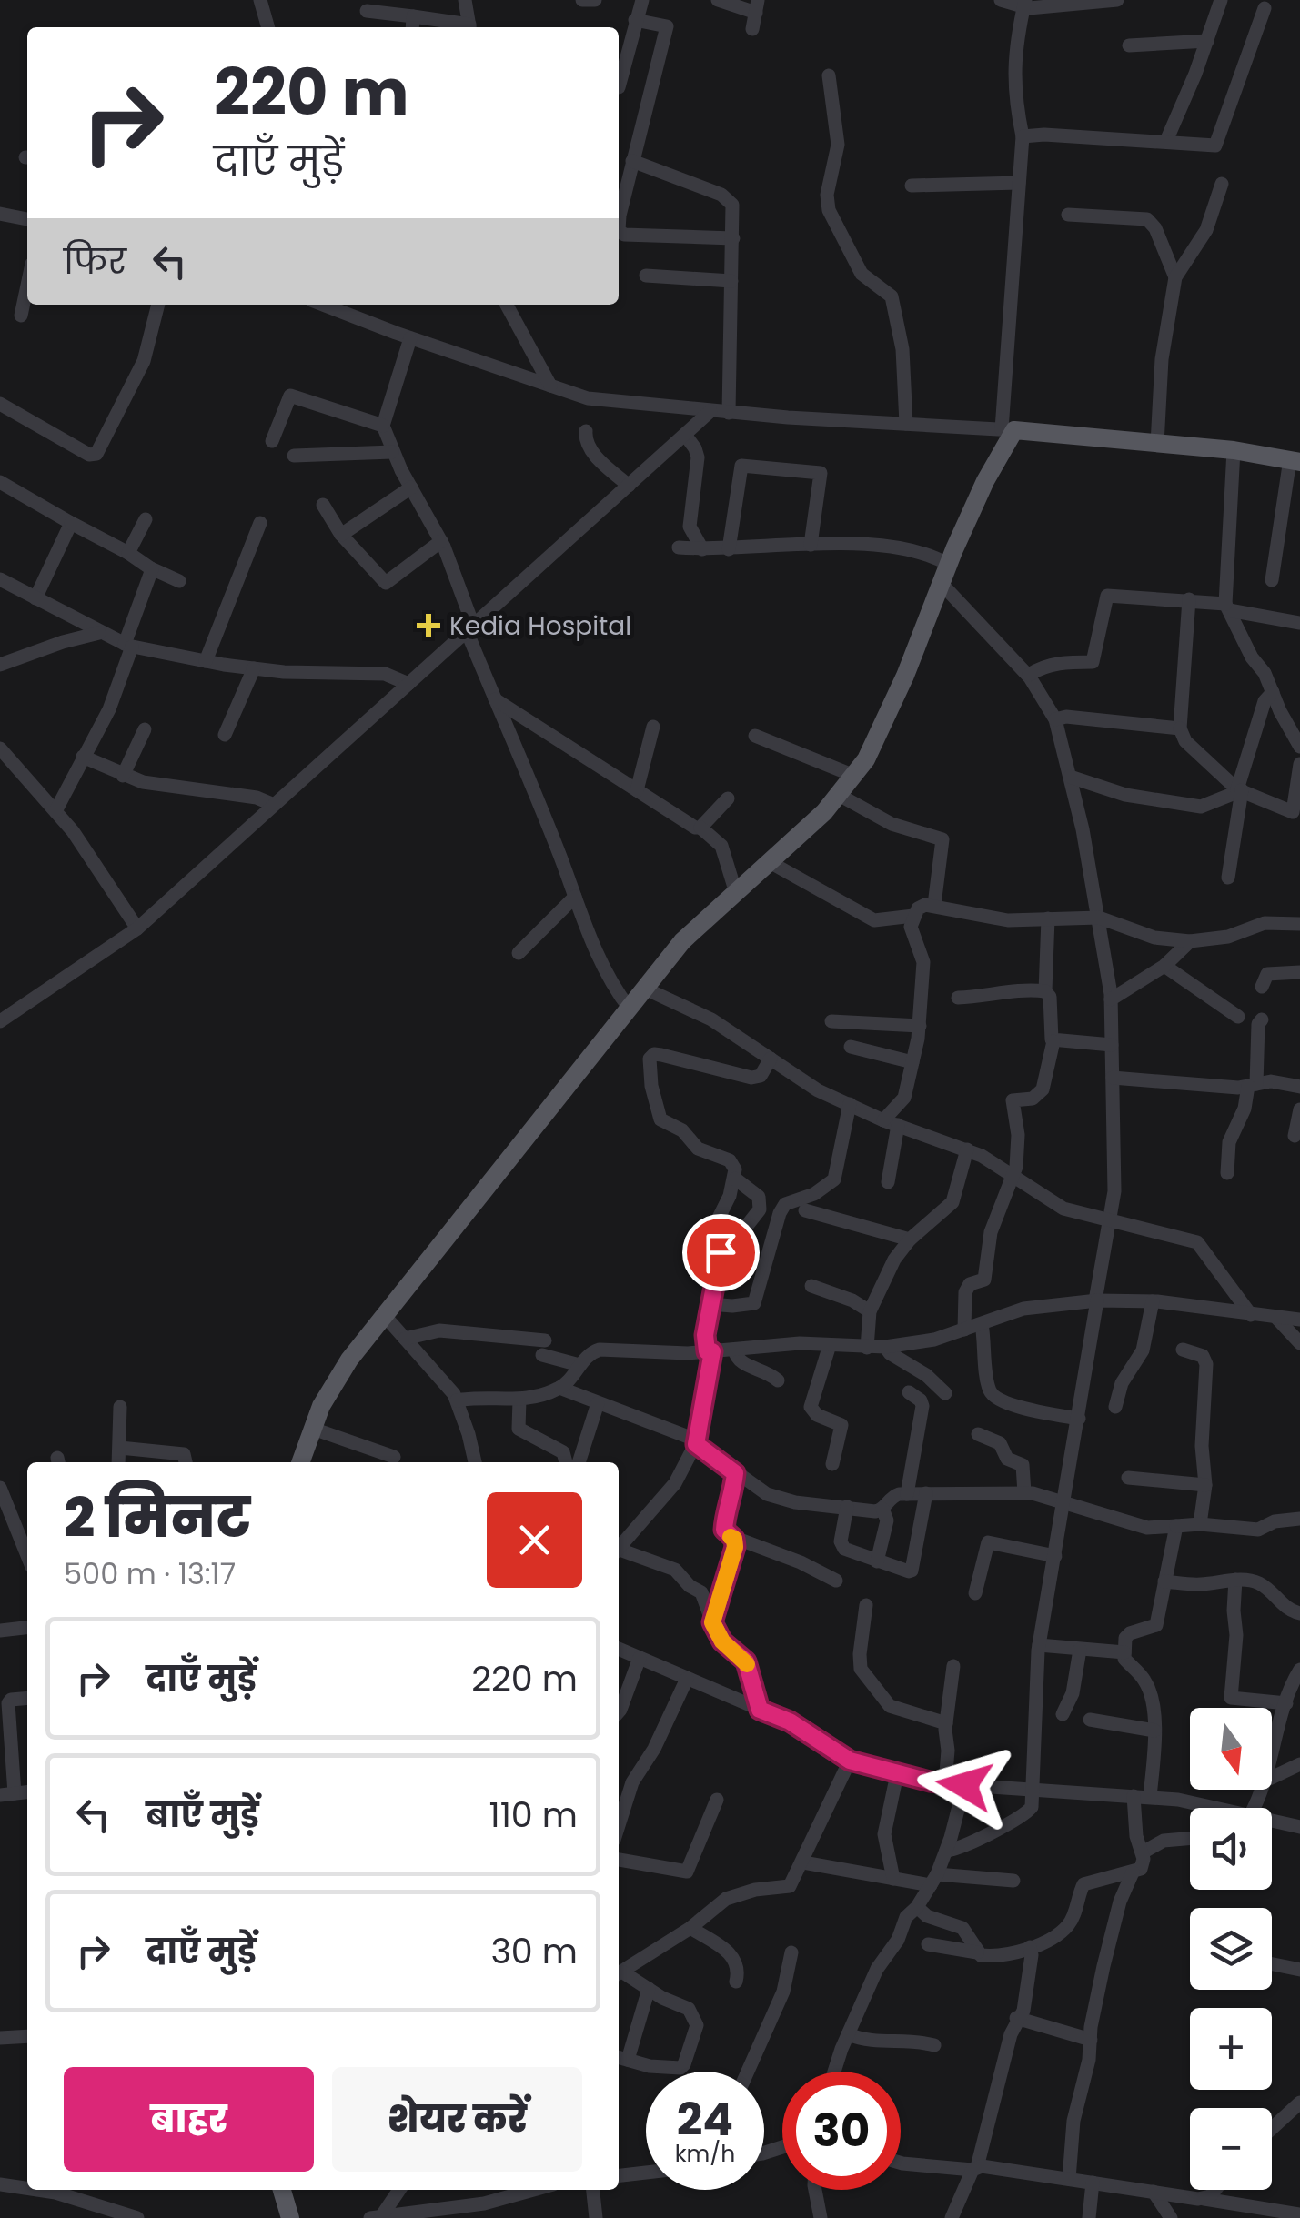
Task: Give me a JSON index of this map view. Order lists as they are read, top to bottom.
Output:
{
  "places": {
    "health": ["Kedia Hospital"]
  },
  "north": "bottom",
  "page": {
    "turn": ["220 m", "दाएँ मुड़ें"],
    "then": "फिर",
    "heading": ["2 मिनट", "500 m · 13:17"],
    "list": [
      {
        "name": "दाएँ मुड़ें",
        "value": "220 m"
      },
      {
        "name": "बाएँ मुड़ें",
        "value": "110 m"
      },
      {
        "name": "दाएँ मुड़ें",
        "value": "30 m"
      }
    ],
    "map_buttons": ["+", "−"],
    "buttons": ["बाहर", "शेयर करें"],
    "speed": "24 km/h",
    "limit": "30"
  }
}
